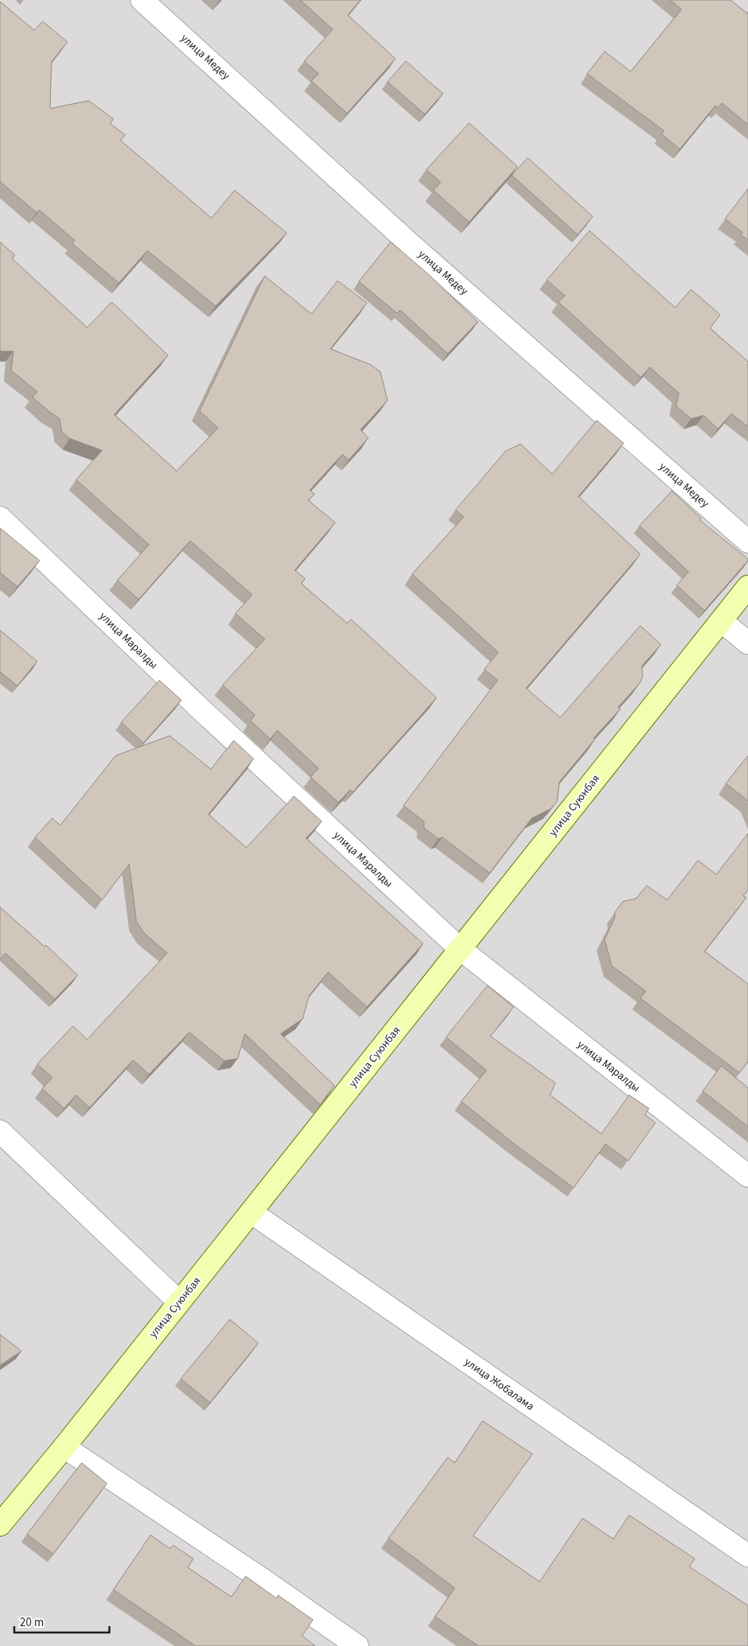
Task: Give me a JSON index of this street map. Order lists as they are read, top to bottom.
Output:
{
  "streets": {
    "street": [
      "улица Медеу",
      "улица Маралды",
      "улица Суюнбая",
      "улица Жобалама"
    ]
  },
  "crossings": [
    ["улица Маралды", "улица Суюнбая"],
    ["улица Суюнбая", "улица Жобалама"]
  ],
  "scale_bar": "20 m"
}
